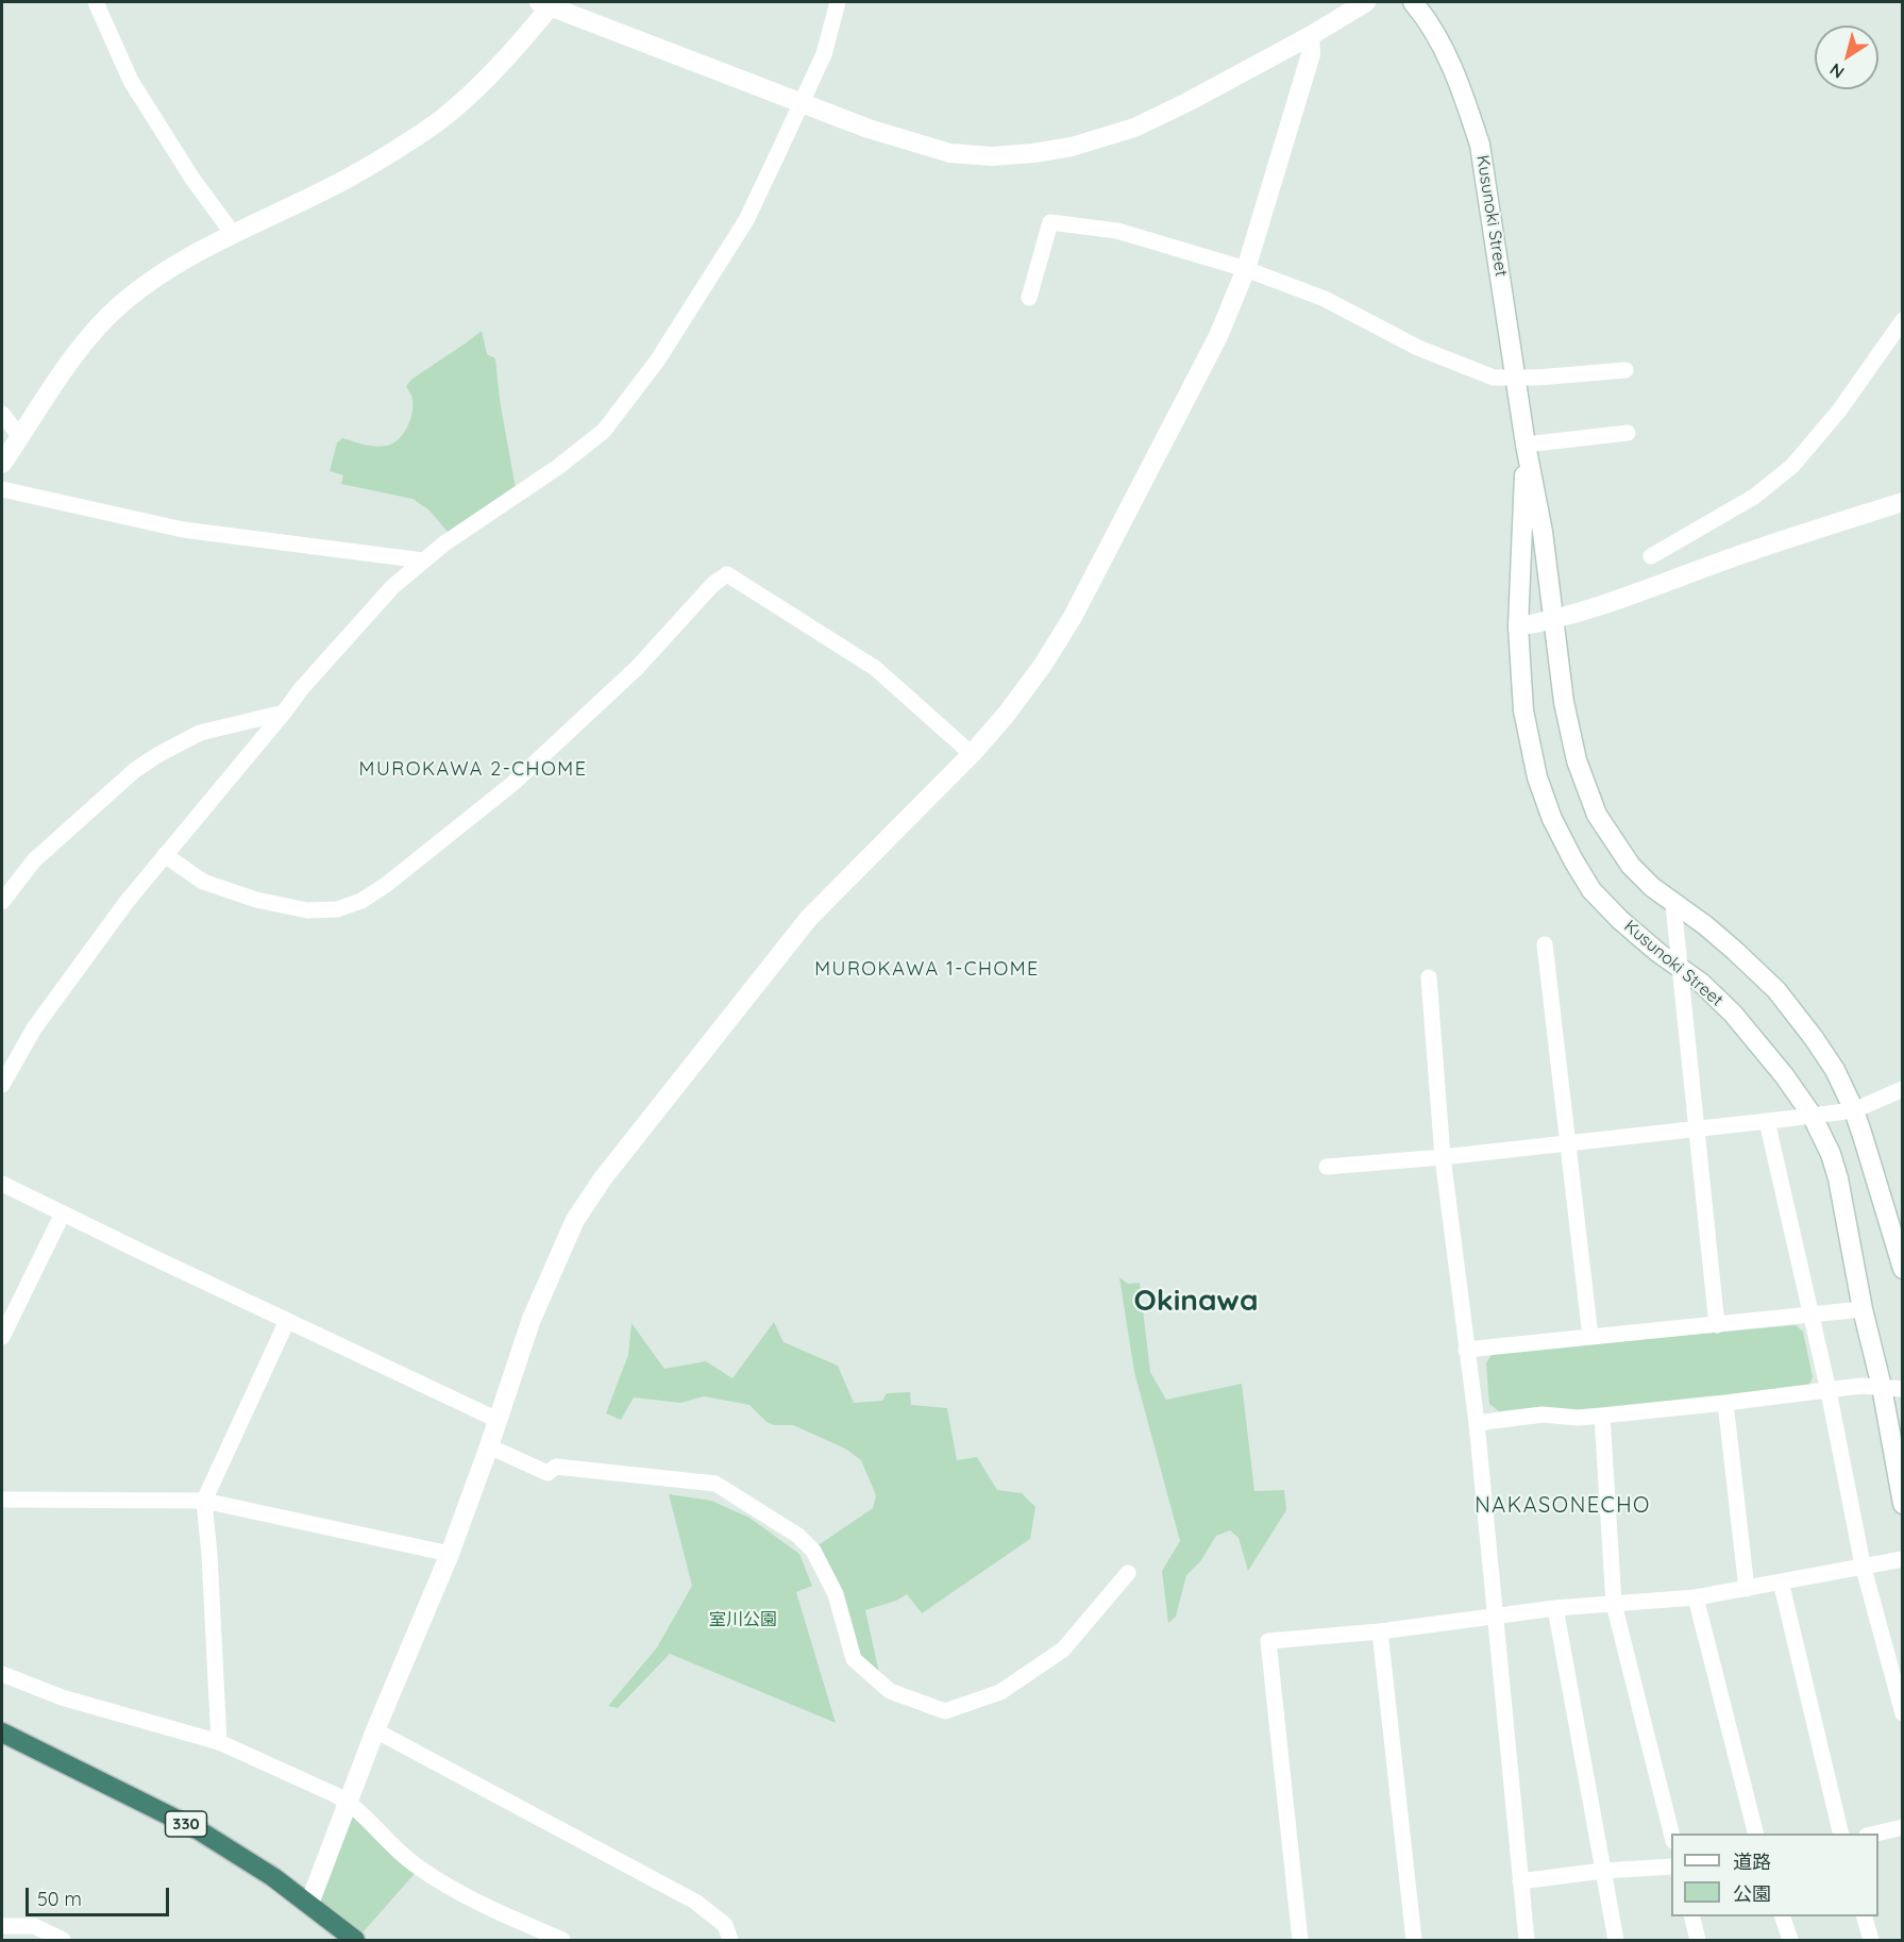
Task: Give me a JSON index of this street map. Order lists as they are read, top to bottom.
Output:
{
  "streets": {
    "highway": ["330"],
    "street": ["Kusunoki Street"]
  },
  "districts": [
    "MUROKAWA 2-CHOME",
    "MUROKAWA 1-CHOME",
    "Okinawa",
    "NAKASONECHO"
  ],
  "parks": ["室川公園"],
  "legend": ["道路", "公園"],
  "scale_bar": "50 m",
  "north": "bottom left"
}
